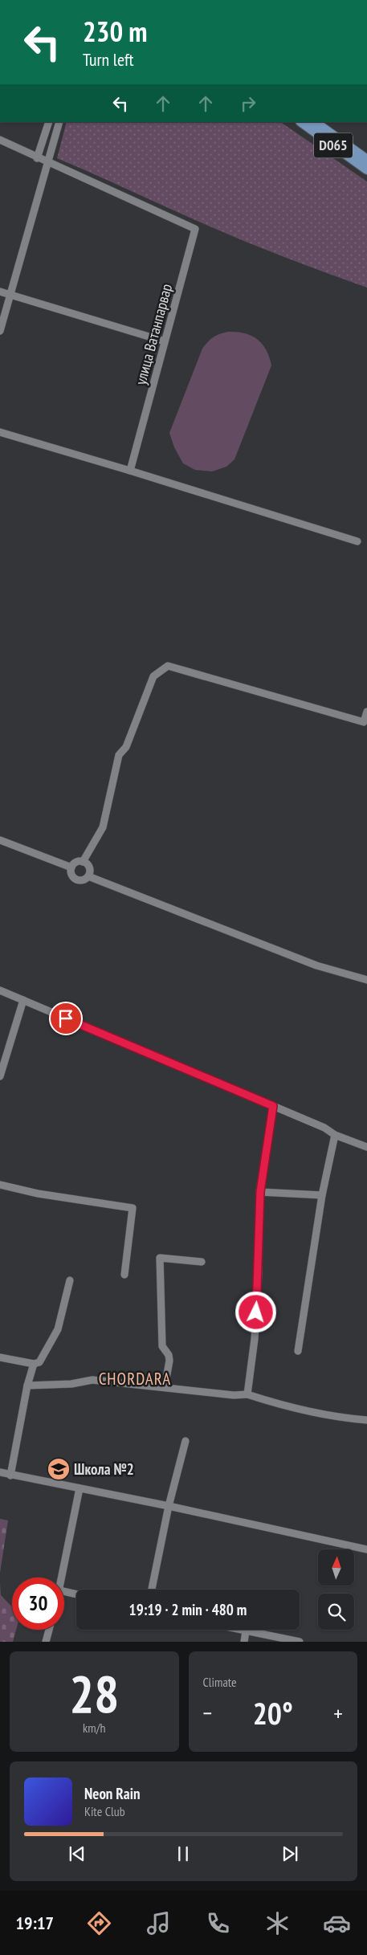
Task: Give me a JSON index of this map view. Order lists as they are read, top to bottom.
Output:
{
  "streets": {
    "main road": ["D065"],
    "street": ["улица Ватанпарвар"]
  },
  "districts": ["CHORDARA"],
  "places": {
    "school or university": ["Школа №2"]
  },
  "north": "top",
  "page": {
    "turn": ["230 m", "Turn left"],
    "limit": "30",
    "trip": "19:19 · 2 min · 480 m",
    "tile": [
      ["28", "km/h"],
      "Climate"
    ],
    "heat": ["−", "20°", "+"],
    "song": ["Neon Rain", "Kite Club"],
    "tabs": "19:17"
  }
}
